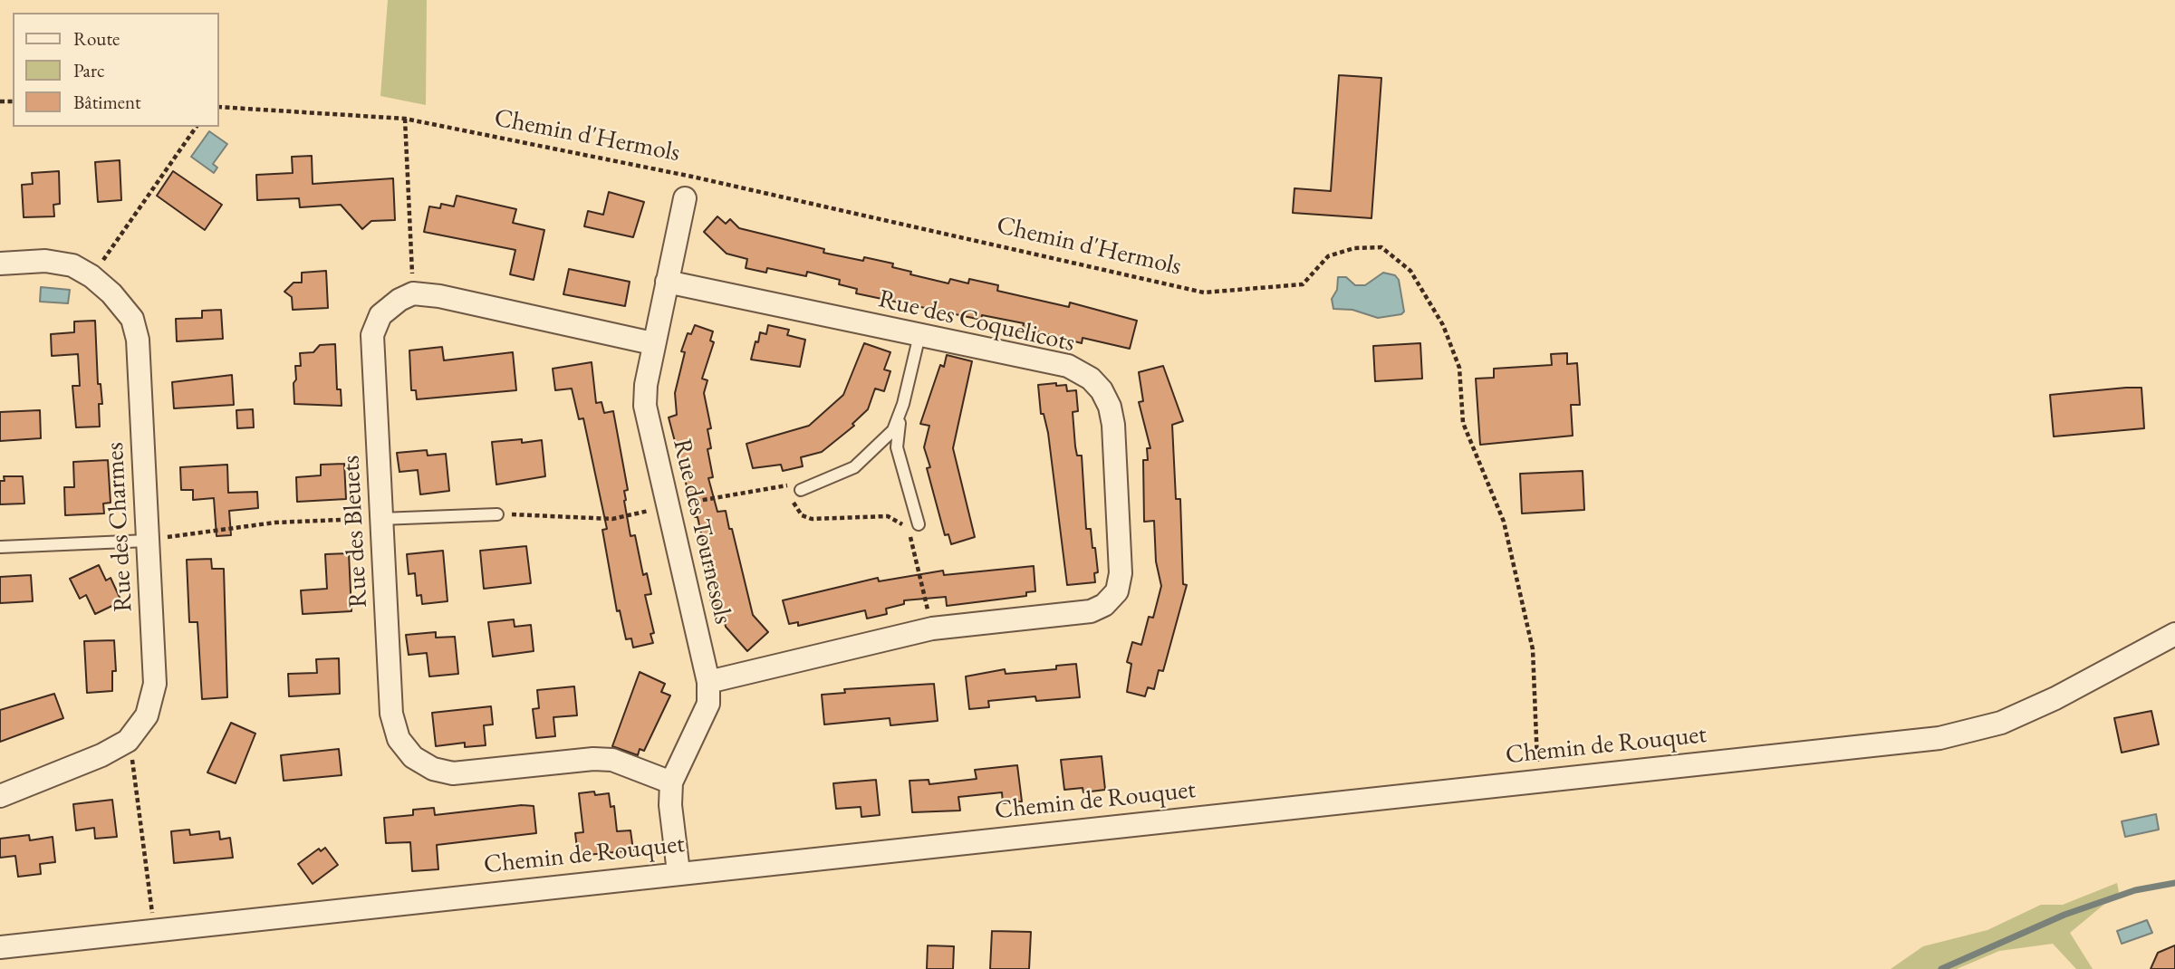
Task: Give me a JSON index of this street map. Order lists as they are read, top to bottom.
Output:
{
  "streets": {
    "street": [
      "Rue des Coquelicots",
      "Rue des Charmes",
      "Rue des Bleuets",
      "Rue des Tournesols",
      "Chemin de Rouquet"
    ],
    "path": ["Chemin d'Hermols"]
  },
  "crossings": [
    ["Chemin d'Hermols", "Chemin de Rouquet"],
    ["Rue des Coquelicots", "Rue des Tournesols"],
    ["Rue des Bleuets", "Rue des Tournesols"],
    ["Rue des Tournesols", "Chemin de Rouquet"]
  ],
  "legend": ["Route", "Parc", "Bâtiment"]
}
